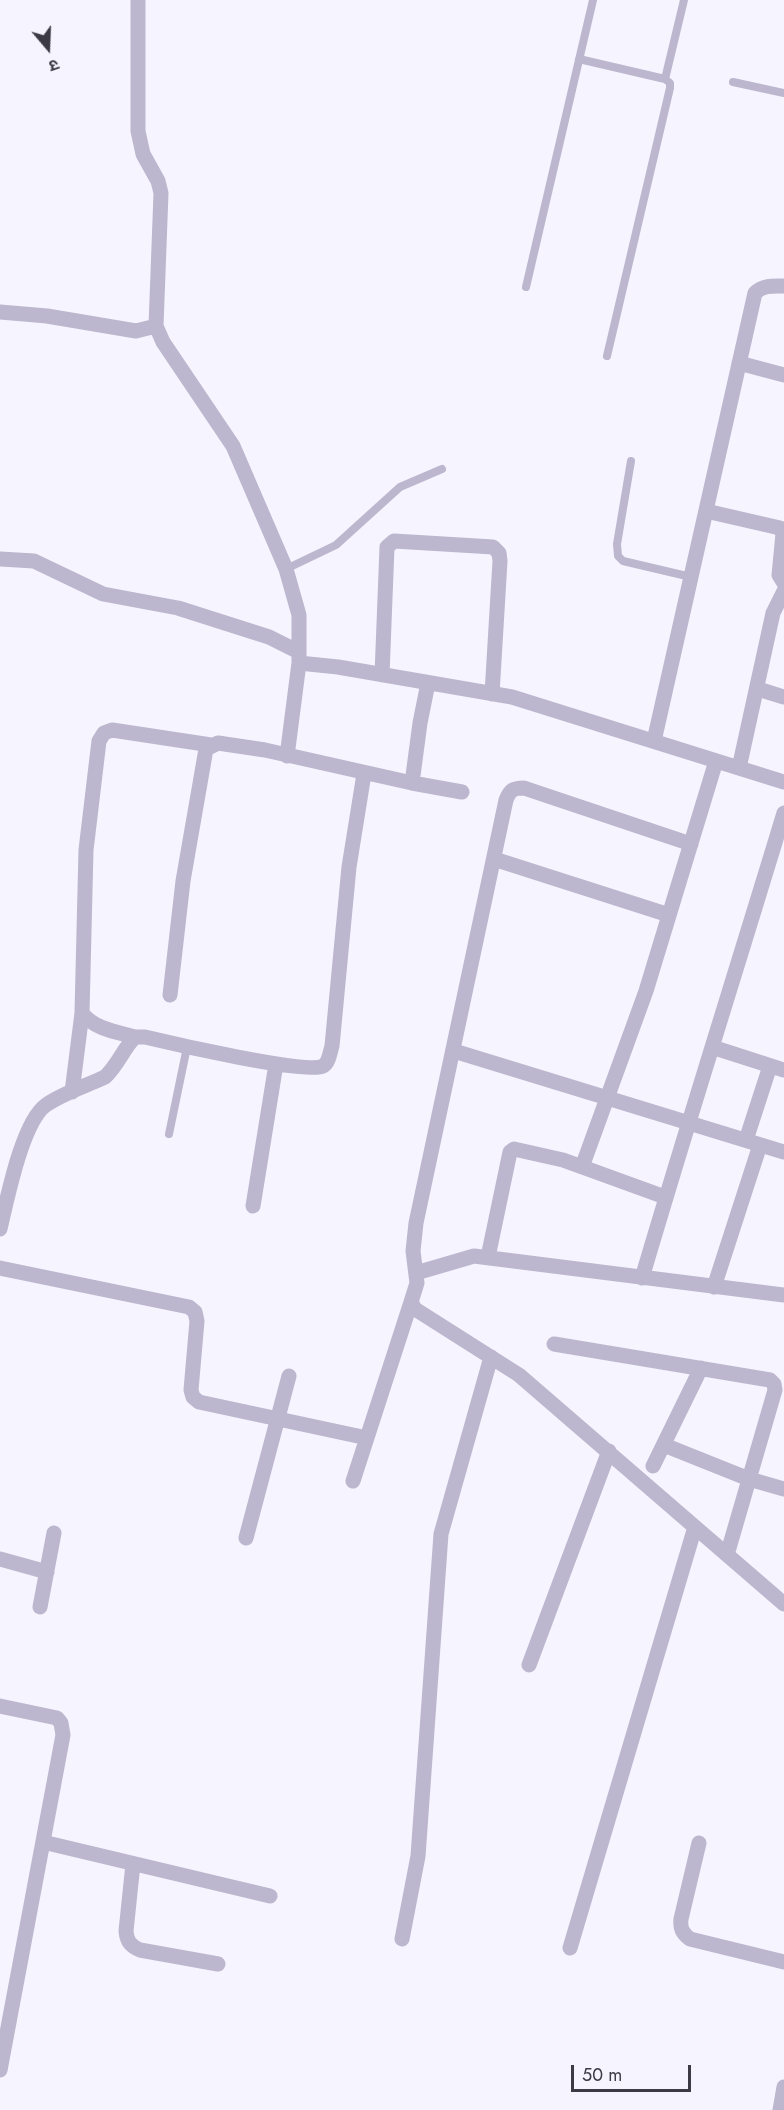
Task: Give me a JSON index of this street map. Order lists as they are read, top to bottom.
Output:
{
  "scale_bar": "50 m",
  "north": "bottom"
}
